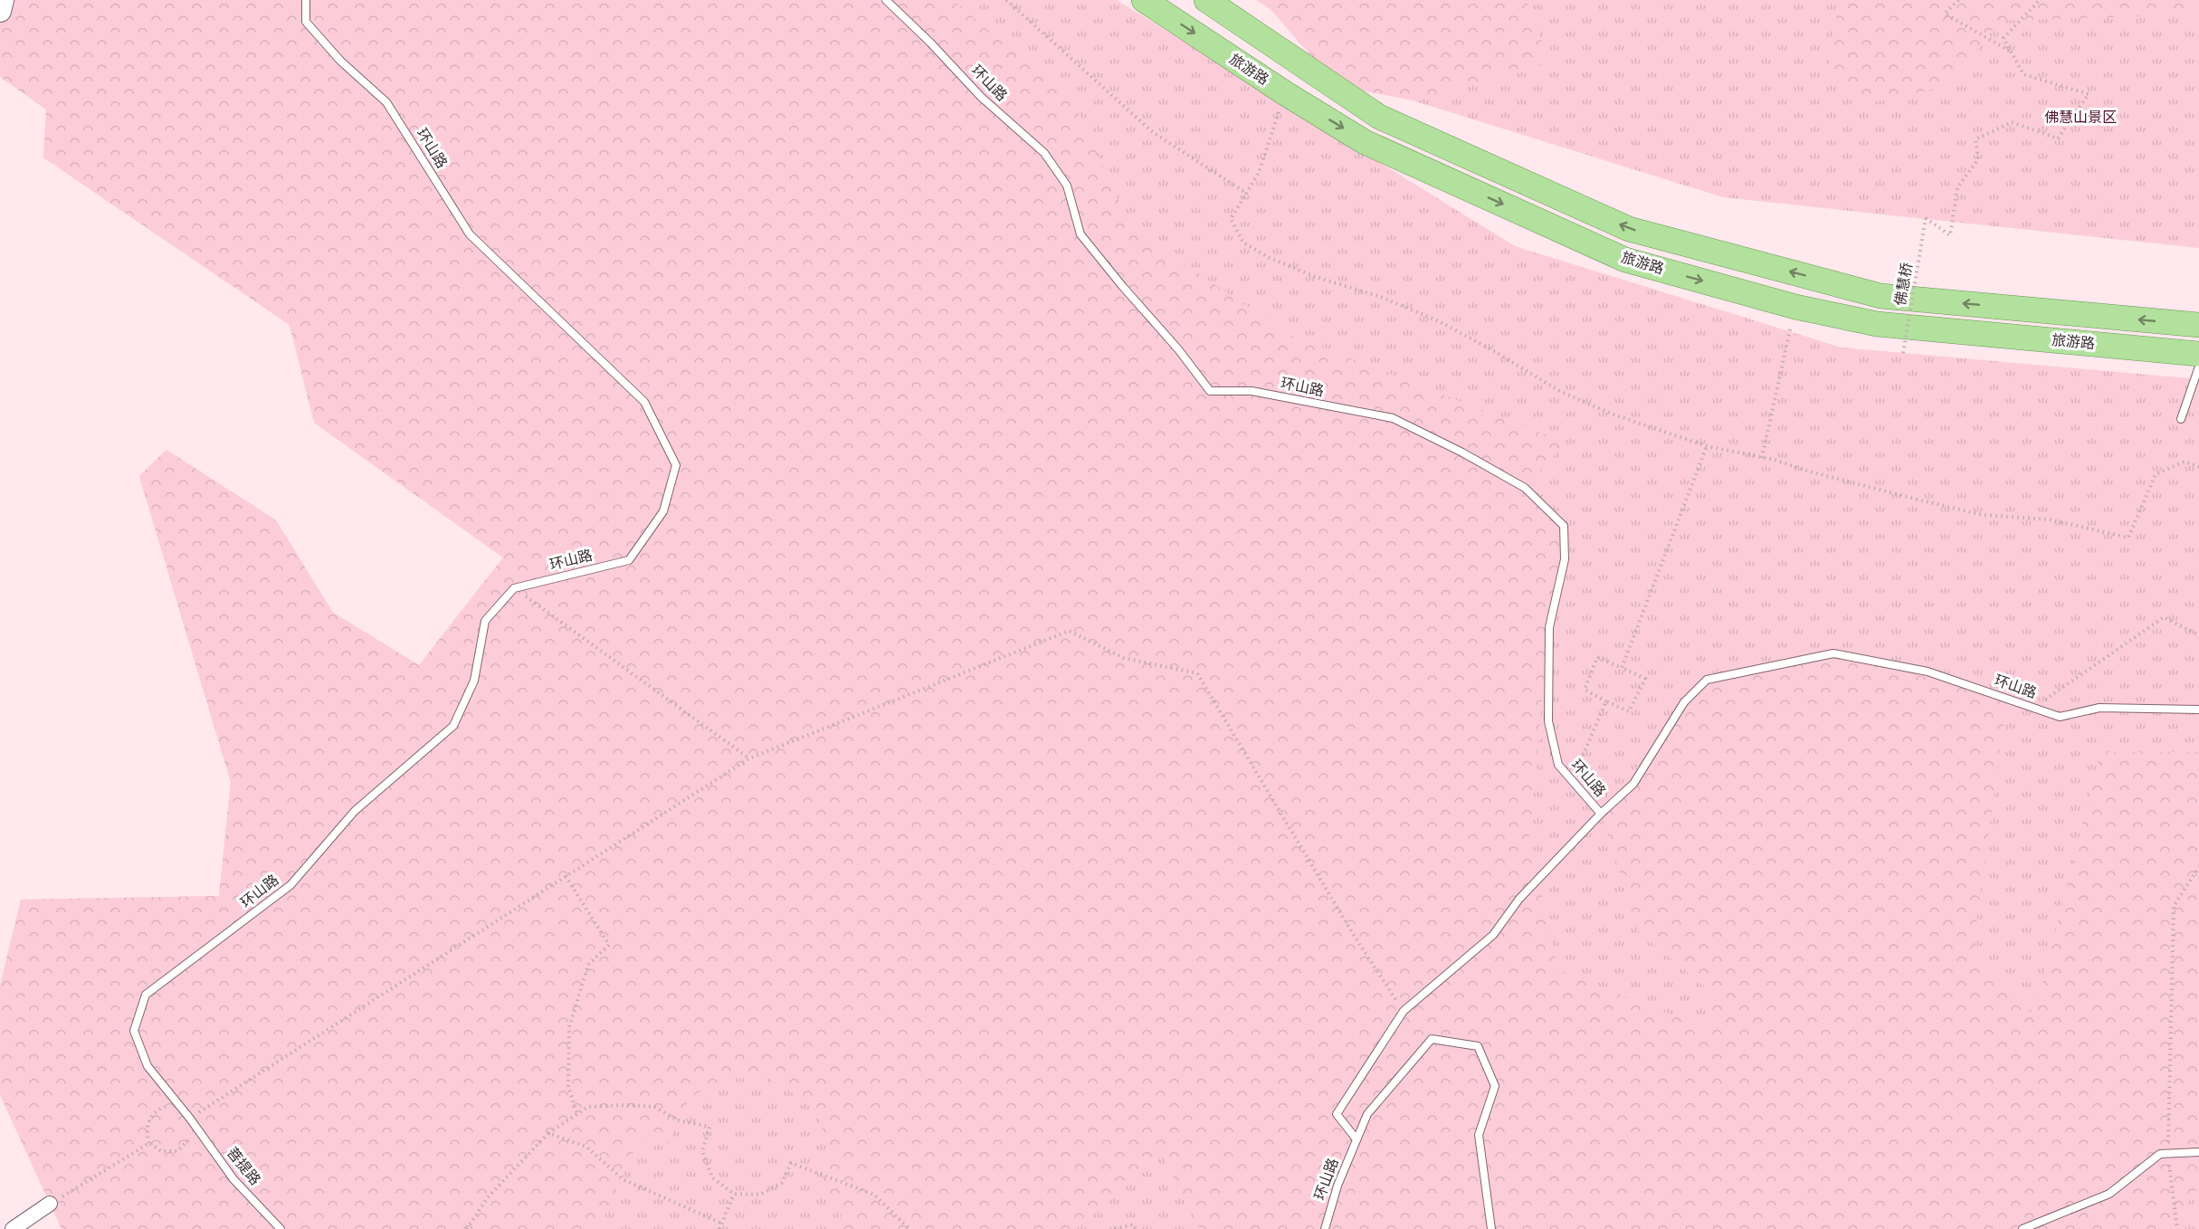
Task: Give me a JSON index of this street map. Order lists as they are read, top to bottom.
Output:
{
  "streets": {
    "main road": ["旅游路"],
    "lane": ["环山路", "菩提路"],
    "path": ["佛慧桥"]
  },
  "crossings": [
    ["环山路", "菩提路"]
  ],
  "parks": ["佛慧山景区"]
}
